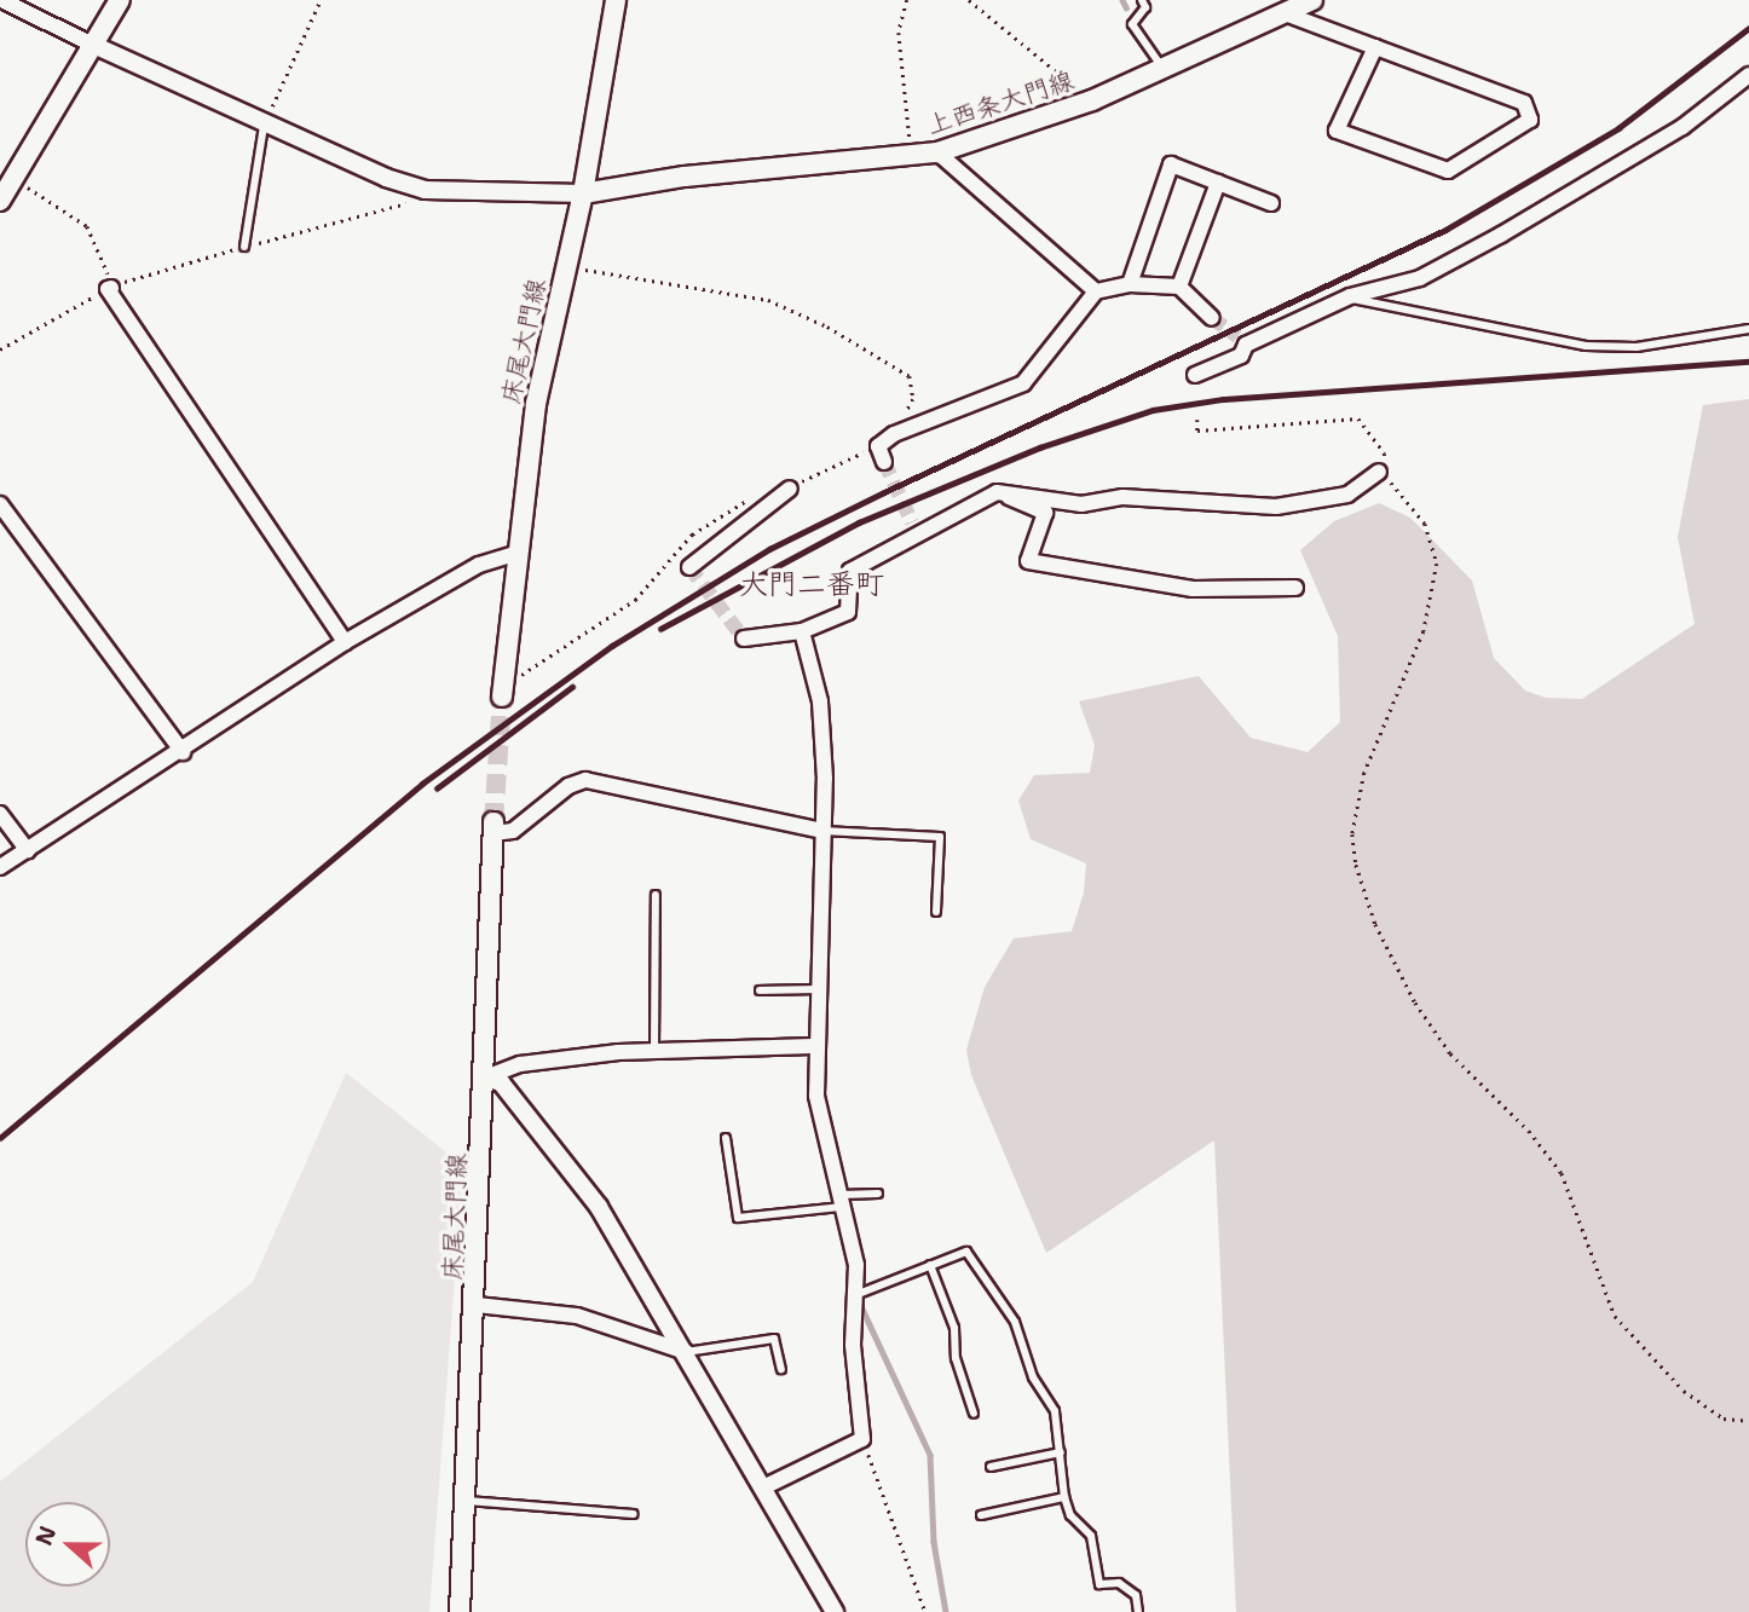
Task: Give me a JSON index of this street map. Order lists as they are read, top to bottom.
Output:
{
  "streets": {
    "main road": ["上西条大門線", "床尾大門線"]
  },
  "crossings": [
    ["上西条大門線", "床尾大門線"]
  ],
  "districts": ["大門二番町"],
  "north": "left"
}
